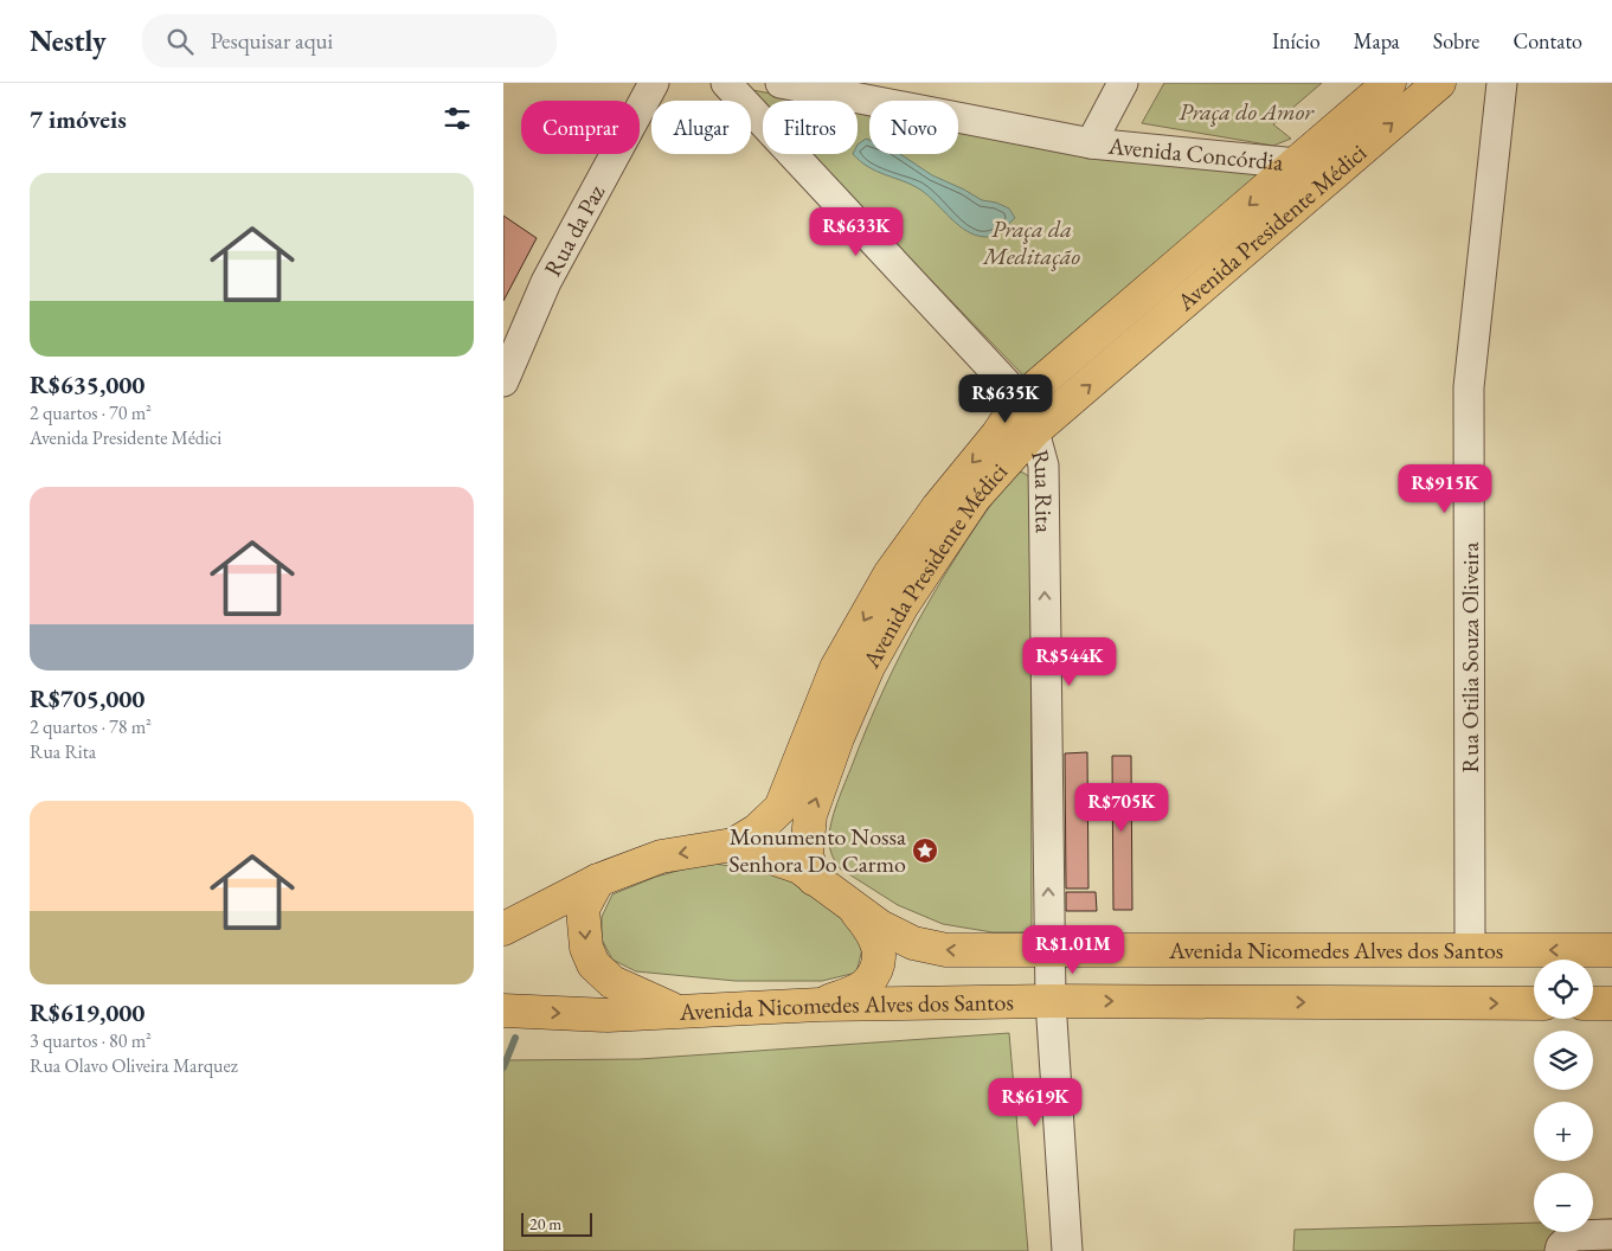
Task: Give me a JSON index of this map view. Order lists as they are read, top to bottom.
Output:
{
  "streets": {
    "main road": ["Avenida Presidente Médici", "Avenida Nicomedes Alves dos Santos"],
    "street": [
      "Avenida Concórdia",
      "Rua da Paz",
      "Rua Rita",
      "Rua Otilia Souza Oliveira"
    ]
  },
  "crossings": [
    ["Avenida Concórdia", "Avenida Presidente Médici"],
    ["Avenida Presidente Médici", "Rua Rita"],
    ["Avenida Presidente Médici", "Avenida Nicomedes Alves dos Santos"],
    ["Rua Rita", "Avenida Nicomedes Alves dos Santos"],
    ["Rua Otilia Souza Oliveira", "Avenida Nicomedes Alves dos Santos"]
  ],
  "one_way": ["Rua Rita"],
  "parks": ["Praça do Amor", "Praça da Meditação"],
  "places": {
    "place": ["Monumento Nossa Senhora Do Carmo"]
  },
  "scale_bar": "20 m",
  "page": {
    "header": "Nestly",
    "search": "Pesquisar aqui",
    "nav": [
      "Início",
      "Mapa",
      "Sobre",
      "Contato"
    ],
    "heading": "7 imóveis",
    "chip": [
      "Comprar",
      "Alugar",
      "Filtros",
      "Novo"
    ],
    "list": [
      {
        "name": "R$635,000",
        "note": "2 quartos · 70 m² · Avenida Presidente Médici"
      },
      {
        "name": "R$705,000",
        "note": "2 quartos · 78 m² · Rua Rita"
      },
      {
        "name": "R$619,000",
        "note": "3 quartos · 80 m² · Rua Olavo Oliveira Marquez"
      }
    ],
    "price": [
      "R$633K",
      "R$635K",
      "R$915K",
      "R$544K",
      "R$705K",
      "R$1.01M",
      "R$619K"
    ],
    "map_buttons": ["+", "−"],
    "scale": "20 m"
  }
}
